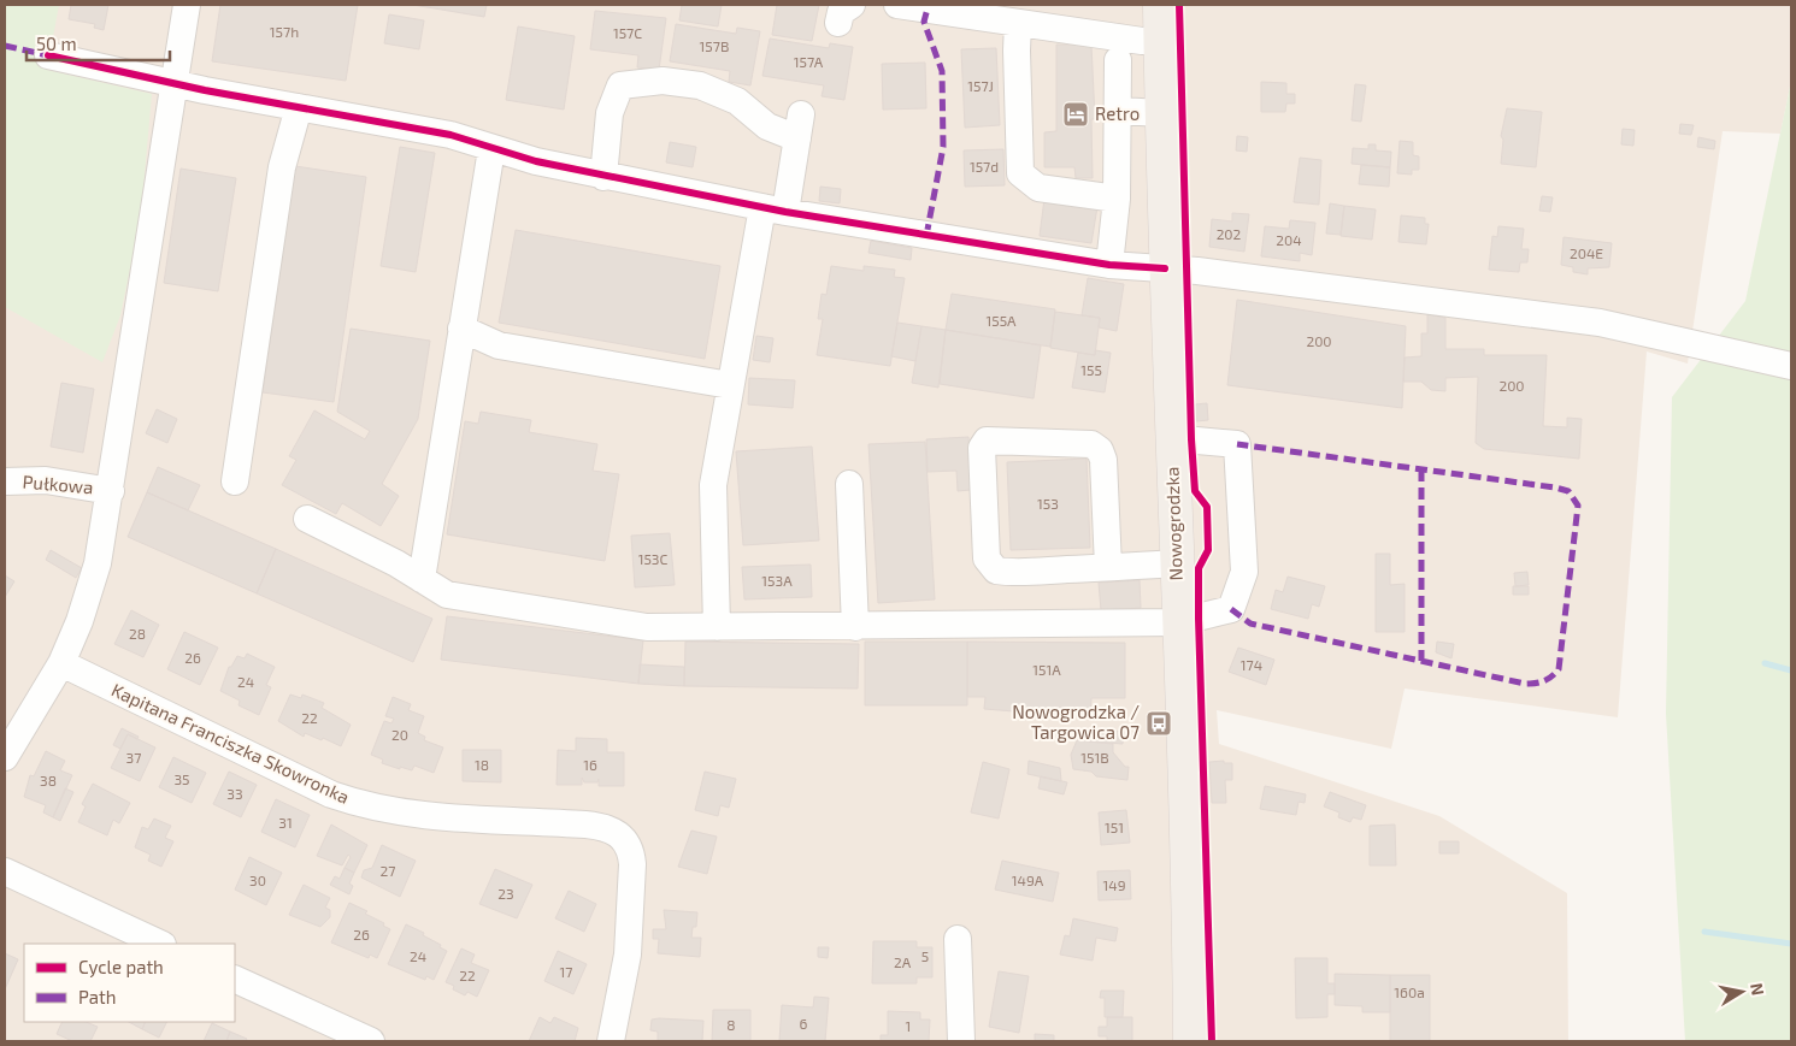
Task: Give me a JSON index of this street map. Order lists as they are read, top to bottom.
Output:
{
  "streets": {
    "main road": ["Nowogrodzka"],
    "street": ["Pułkowa", "Kapitana Franciszka Skowronka"]
  },
  "places": {
    "hotel": ["Retro"],
    "bus stop": ["Nowogrodzka / Targowica 07"]
  },
  "house_numbers": [
    "157h",
    "157C",
    "157B",
    "157A",
    "157J",
    "157d",
    "202",
    "204",
    "204E",
    "155A",
    "200",
    "155",
    "200",
    "153",
    "153C",
    "153A",
    "28",
    "26",
    "174",
    "151A",
    "24",
    "22",
    "20",
    "37",
    "151B",
    "18",
    "16",
    "35",
    "38",
    "33",
    "31",
    "151",
    "27",
    "30",
    "149A",
    "149",
    "23",
    "26",
    "24",
    "5",
    "2A",
    "17",
    "22",
    "160a",
    "6",
    "8",
    "1"
  ],
  "legend": ["Cycle path", "Path"],
  "scale_bar": "50 m",
  "north": "right"
}
